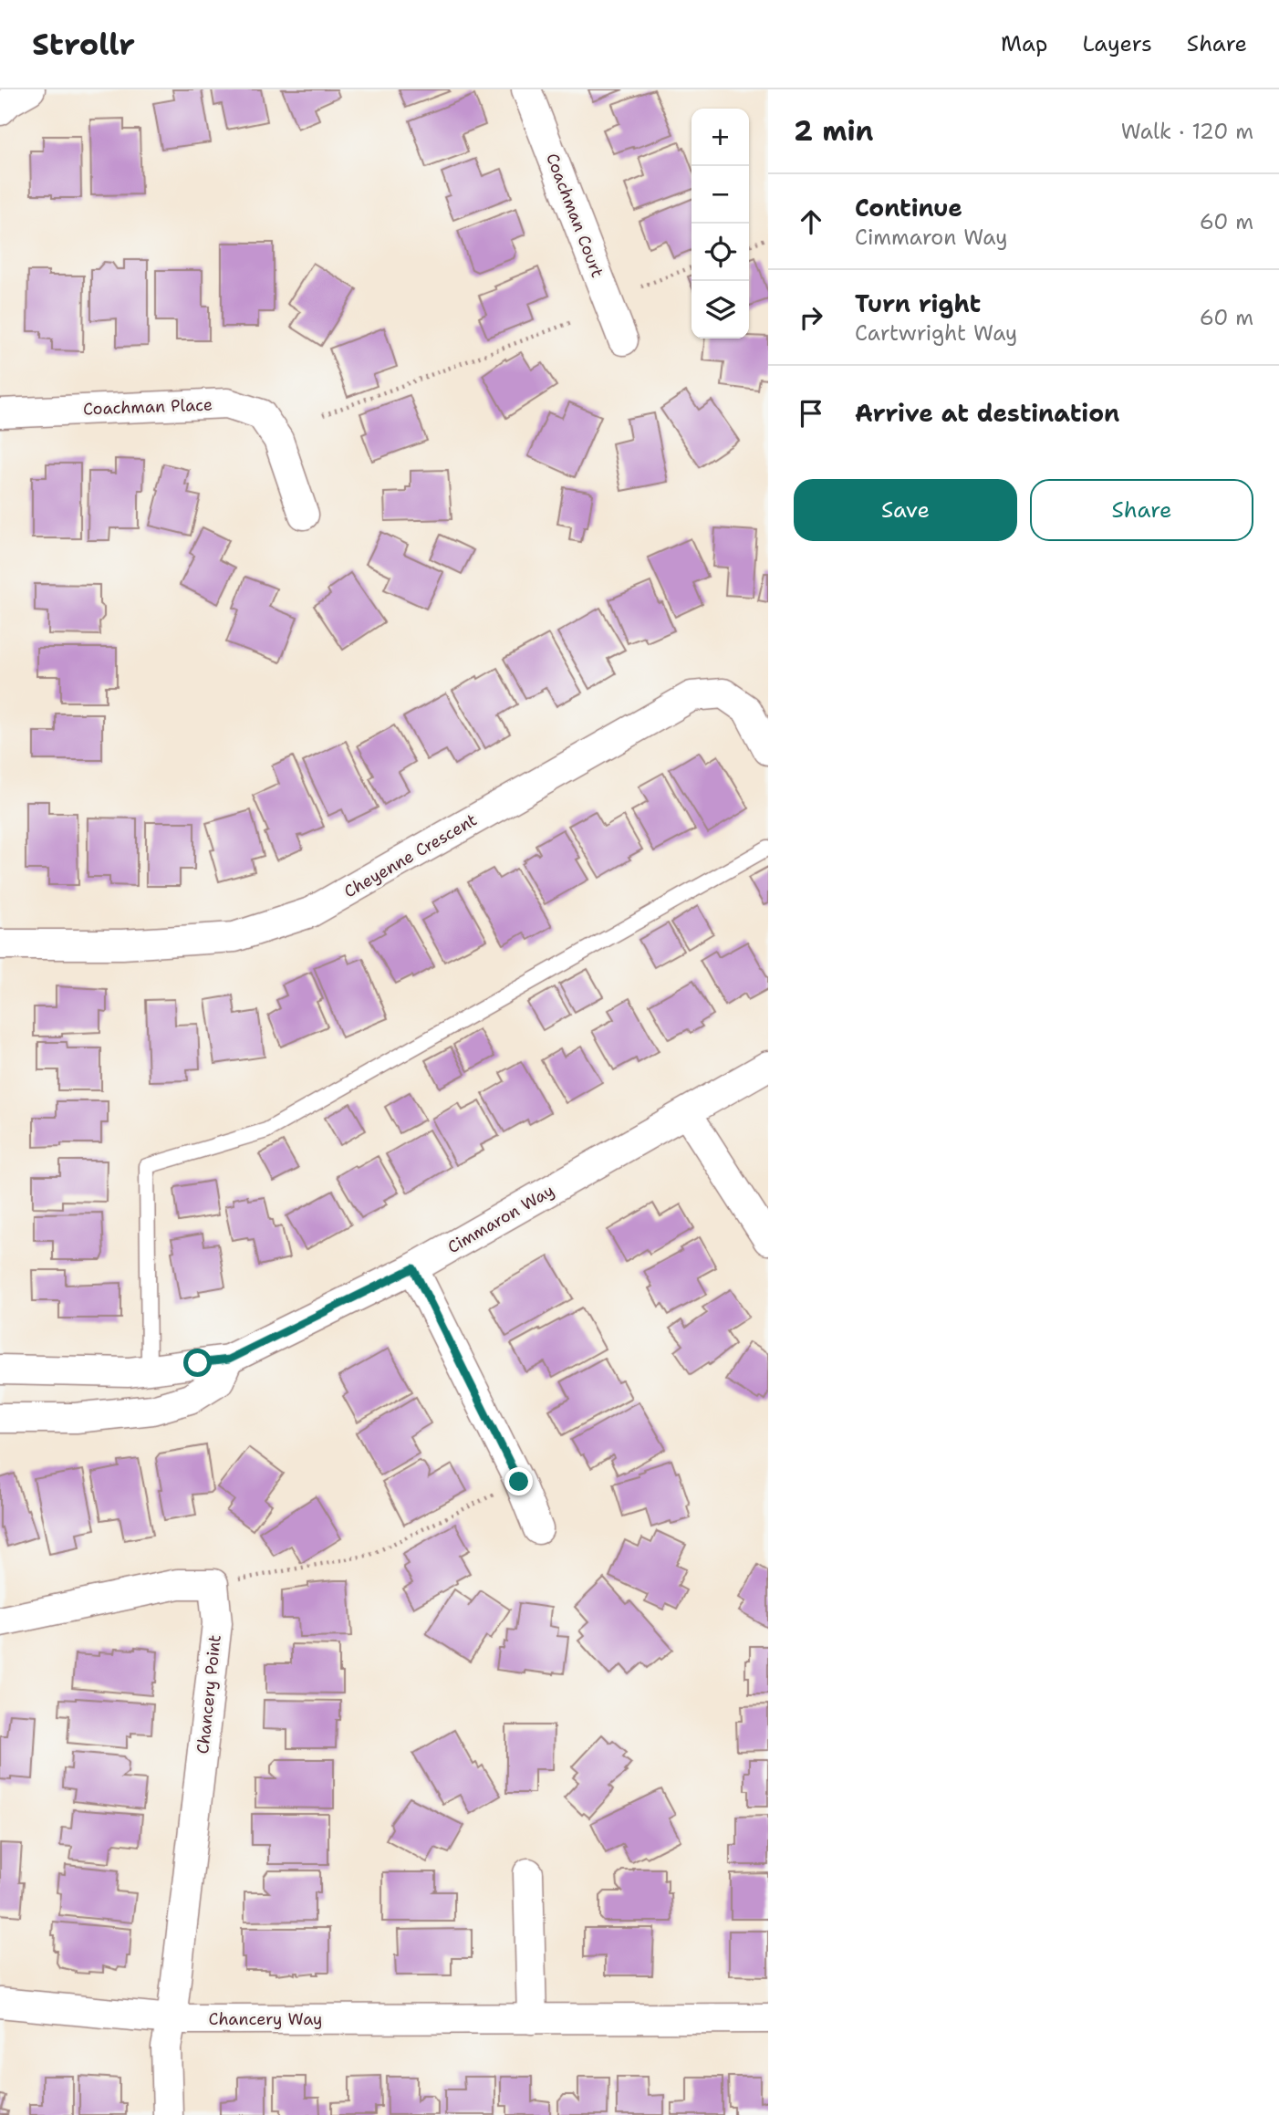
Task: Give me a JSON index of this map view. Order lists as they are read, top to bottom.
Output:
{
  "streets": {
    "street": [
      "Coachman Court",
      "Coachman Place",
      "Cheyenne Crescent",
      "Cimmaron Way",
      "Chancery Point",
      "Chancery Way"
    ]
  },
  "crossings": [
    ["Chancery Point", "Chancery Way"]
  ],
  "page": {
    "header": "Strollr",
    "nav": ["Map", "Layers", "Share"],
    "heading": ["2 min", "Walk · 120 m"],
    "map_buttons": ["+", "−"],
    "list": [
      ["Continue", "Cimmaron Way", "60 m"],
      ["Turn right", "Cartwright Way", "60 m"],
      "Arrive at destination"
    ],
    "buttons": ["Save", "Share"]
  }
}
